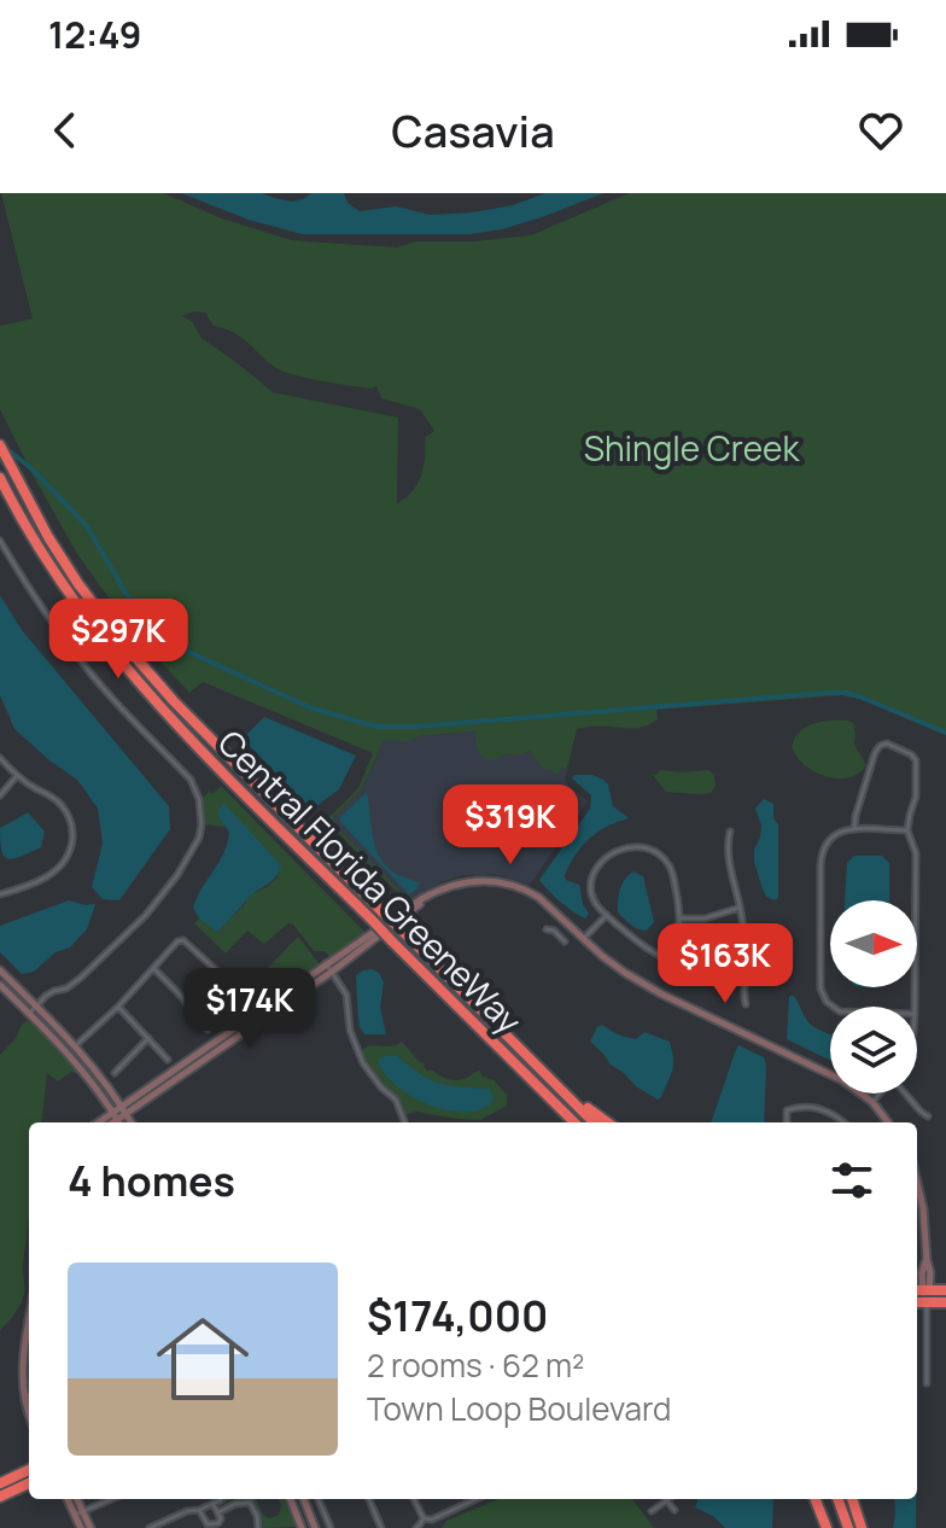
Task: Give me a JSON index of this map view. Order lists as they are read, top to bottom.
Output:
{
  "streets": {
    "highway": ["Central Florida GreeneWay"]
  },
  "parks": ["Shingle Creek"],
  "north": "right",
  "page": {
    "status": "12:49",
    "header": "Casavia",
    "price": [
      "$297K",
      "$319K",
      "$163K",
      "$174K"
    ],
    "heading": "4 homes",
    "list": [
      {
        "name": "$174,000",
        "note": "2 rooms · 62 m² · Town Loop Boulevard"
      }
    ]
  }
}
